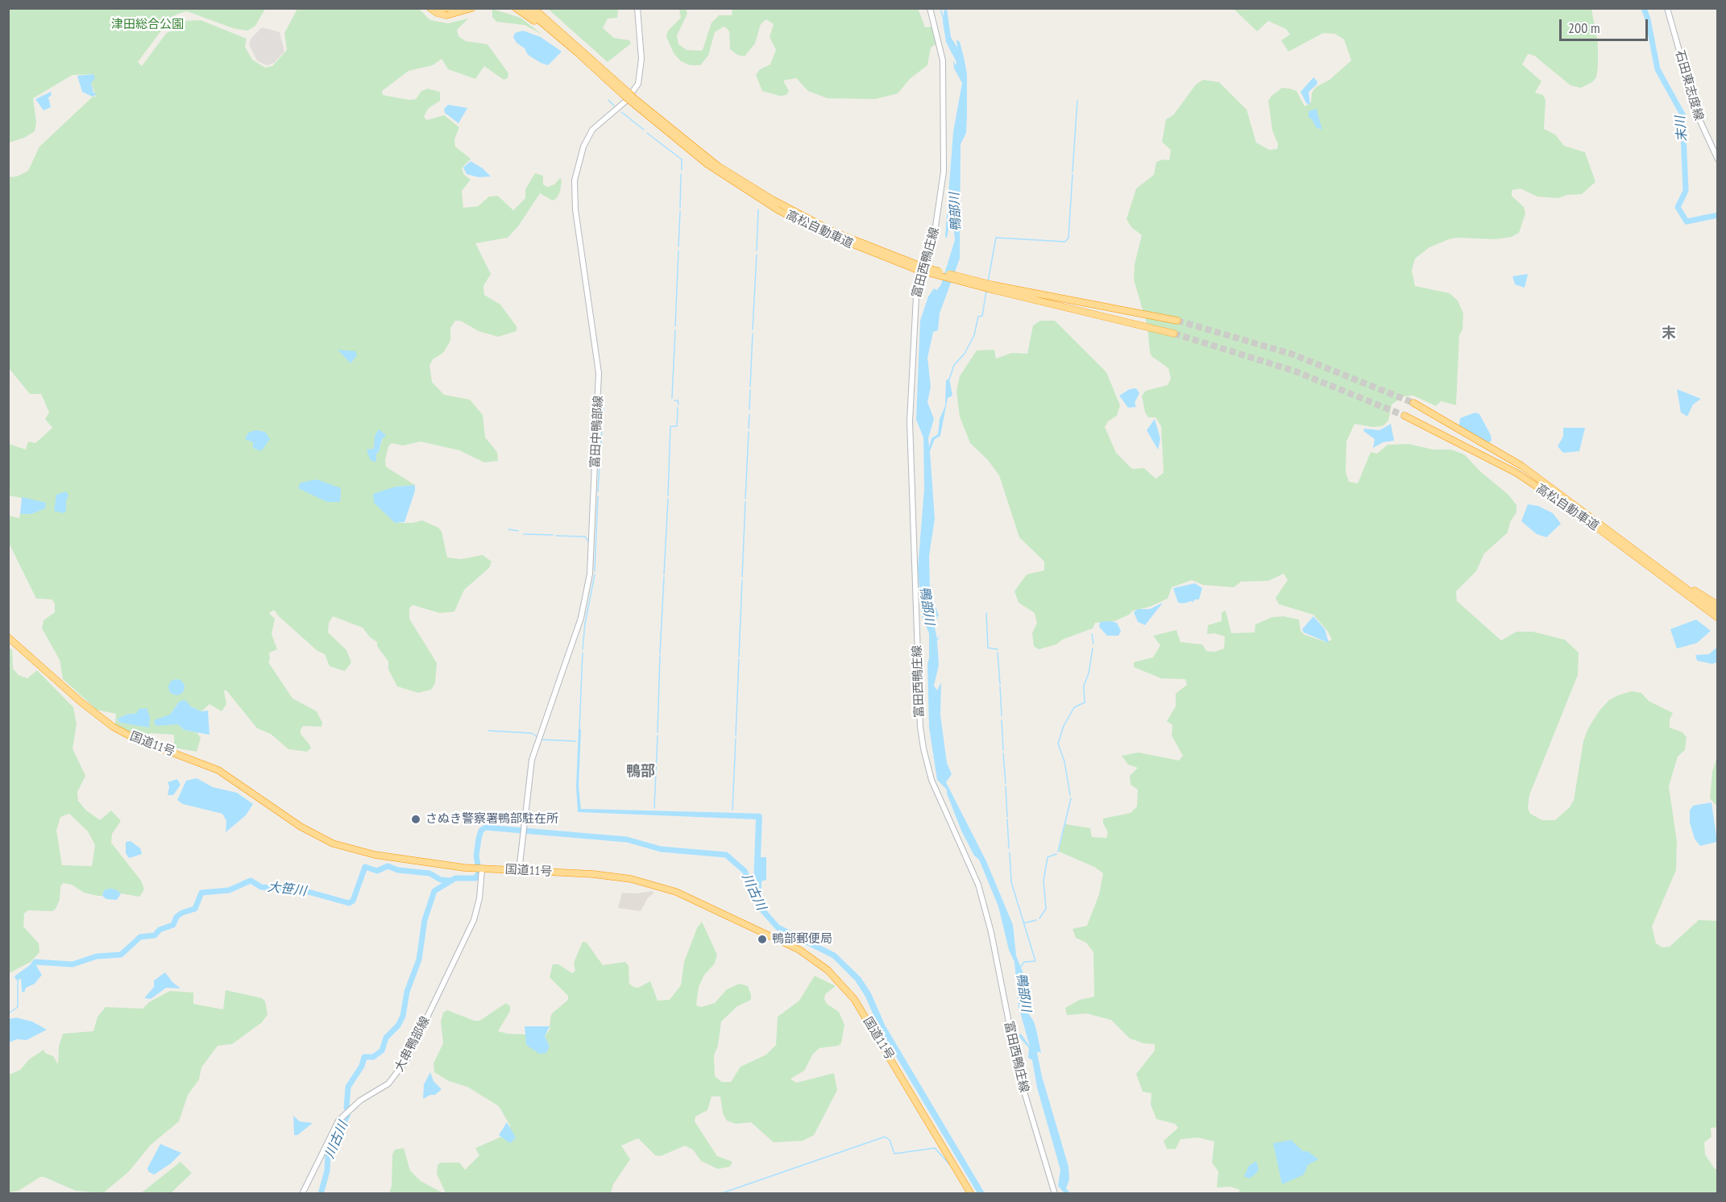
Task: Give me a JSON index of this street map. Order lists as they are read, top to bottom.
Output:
{
  "streets": {
    "highway": ["高松自動車道", "国道11号"],
    "main road": [
      "石田東志度線",
      "富田西鴨庄線",
      "富田中鴨部線",
      "大串鴨部線"
    ]
  },
  "crossings": [
    ["富田中鴨部線", "国道11号"],
    ["国道11号", "大串鴨部線"]
  ],
  "districts": ["末", "鴨部"],
  "water": [
    "末川",
    "鴨部川",
    "大笹川",
    "川古川"
  ],
  "parks": ["津田総合公園"],
  "places": ["さぬき警察署鴨部駐在所", "鴨部郵便局"],
  "scale_bar": "200 m"
}
